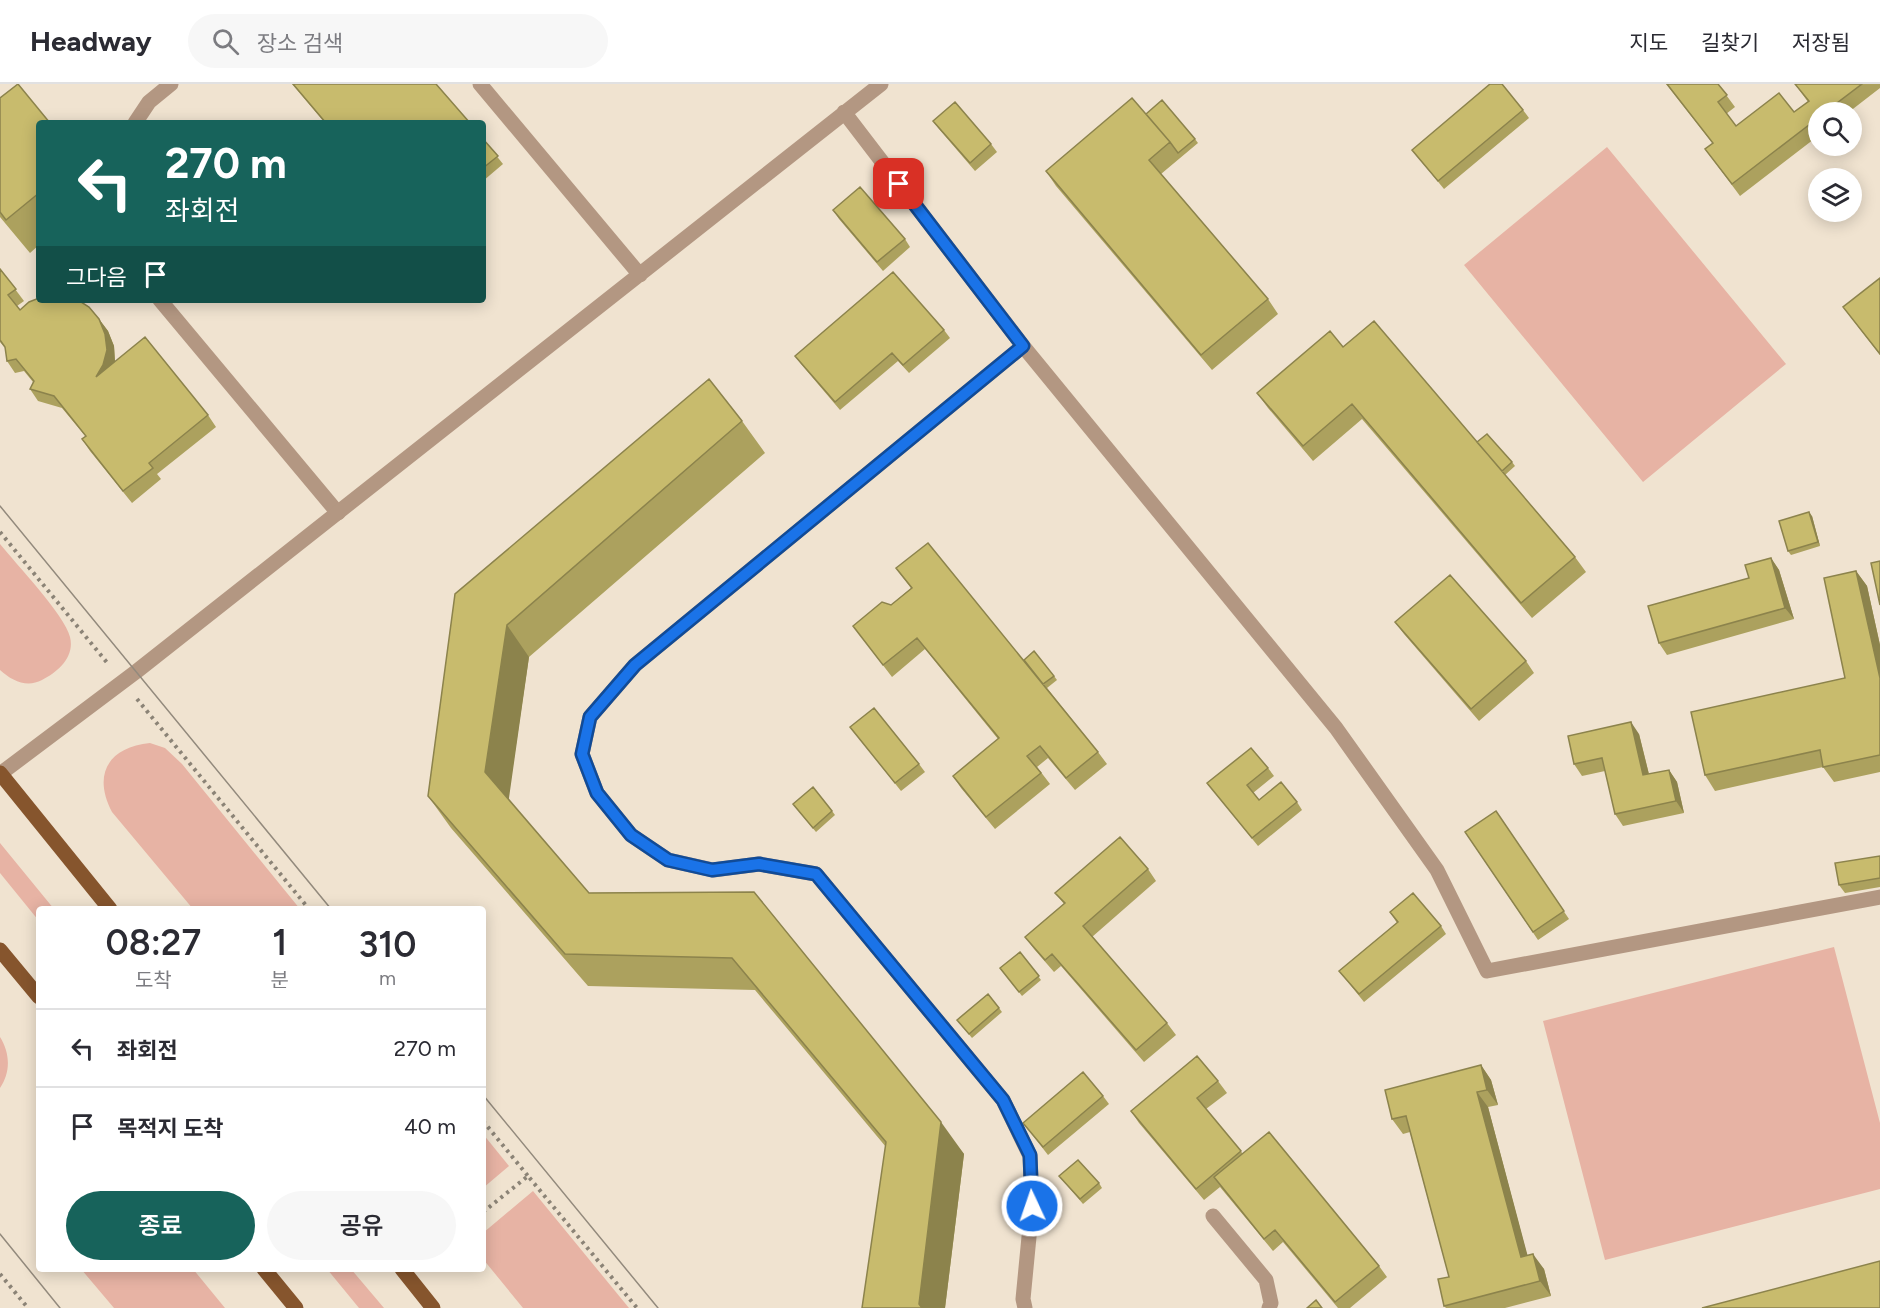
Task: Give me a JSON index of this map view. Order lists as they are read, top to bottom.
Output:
{
  "page": {
    "header": "Headway",
    "search": "장소 검색",
    "nav": ["지도", "길찾기", "저장됨"],
    "turn": ["270 m", "좌회전"],
    "then": "그다음",
    "eta": [
      "08:27",
      "도착",
      "1",
      "분",
      "310",
      "m"
    ],
    "list": [
      {
        "name": "좌회전",
        "value": "270 m"
      },
      {
        "name": "목적지 도착",
        "value": "40 m"
      }
    ],
    "buttons": ["종료", "공유"]
  }
}
